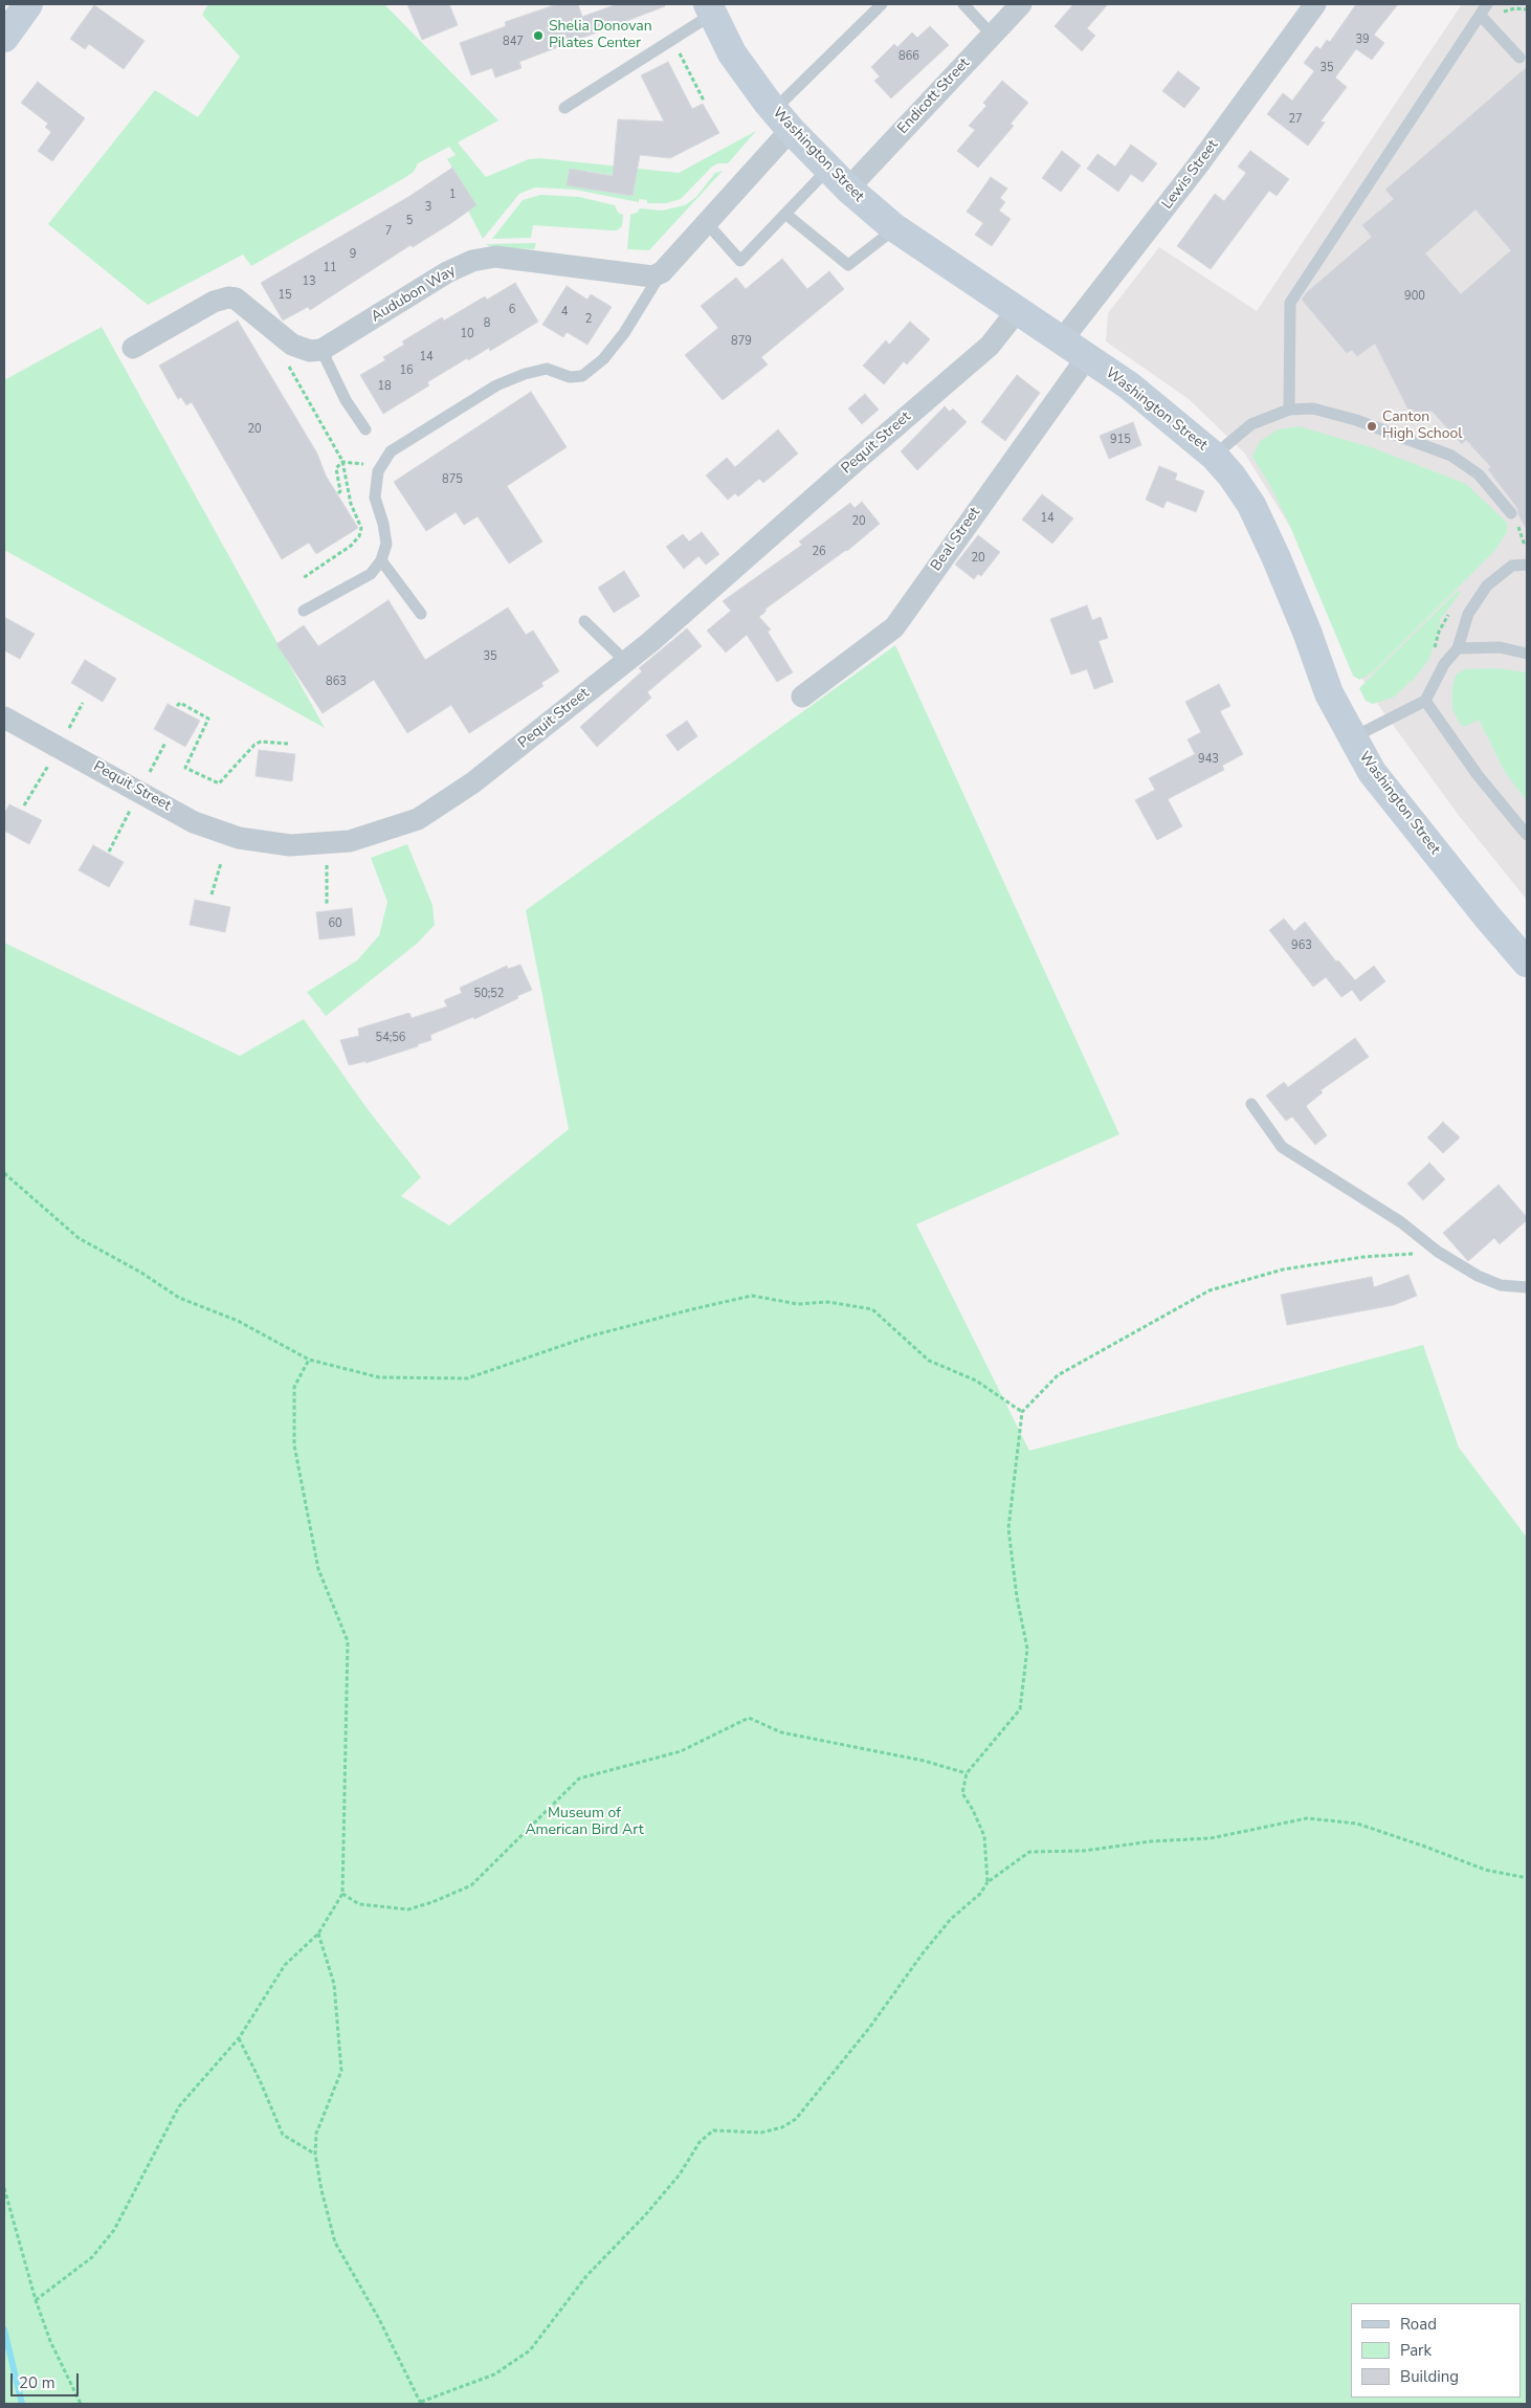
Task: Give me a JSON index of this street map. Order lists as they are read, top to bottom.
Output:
{
  "streets": {
    "main road": ["Washington Street"],
    "street": [
      "Endicott Street",
      "Lewis Street",
      "Audubon Way",
      "Pequit Street",
      "Beal Street"
    ]
  },
  "crossings": [
    ["Endicott Street", "Washington Street"],
    ["Washington Street", "Lewis Street"],
    ["Washington Street", "Pequit Street"],
    ["Washington Street", "Beal Street"]
  ],
  "parks": ["Museum of American Bird Art"],
  "places": ["Shelia Donovan Pilates Center", "Canton High School"],
  "house_numbers": [
    "39",
    "847",
    "866",
    "35",
    "27",
    "1",
    "3",
    "5",
    "7",
    "9",
    "11",
    "13",
    "15",
    "900",
    "6",
    "4",
    "2",
    "8",
    "10",
    "879",
    "14",
    "16",
    "18",
    "20",
    "915",
    "875",
    "14",
    "20",
    "26",
    "20",
    "35",
    "863",
    "943",
    "60",
    "963",
    "50;52",
    "54;56"
  ],
  "legend": ["Road", "Park", "Building"],
  "scale_bar": "20 m"
}
